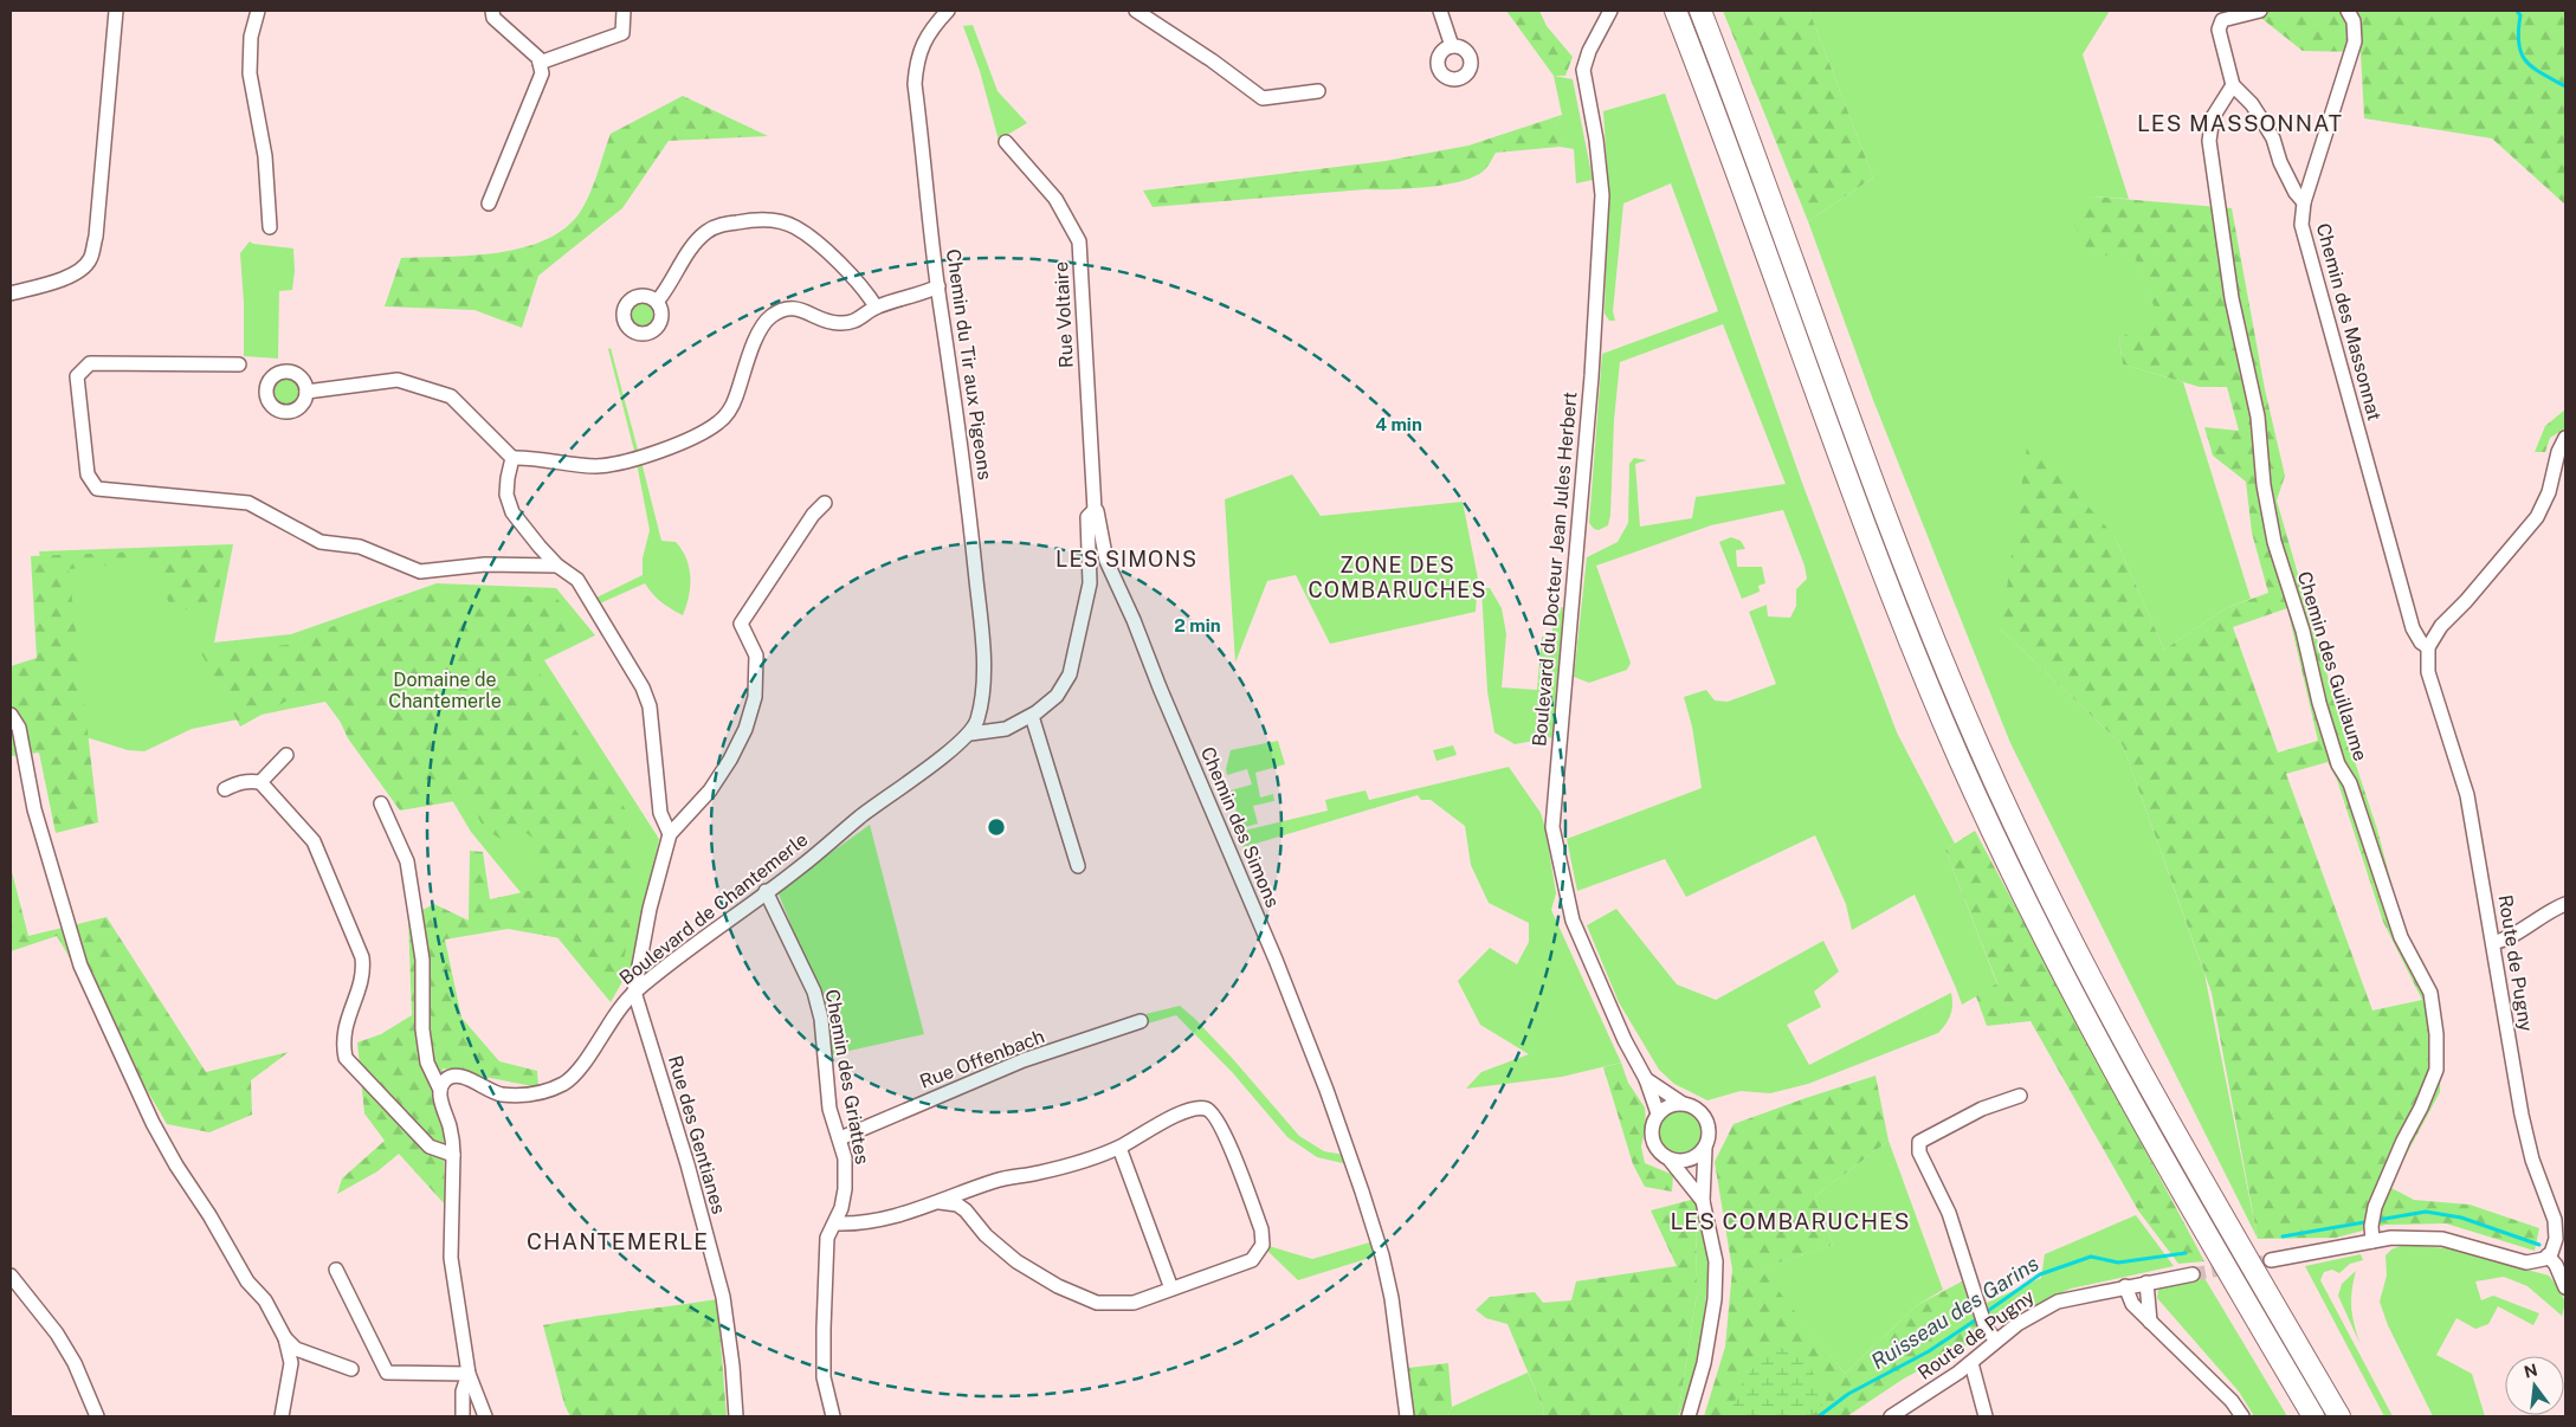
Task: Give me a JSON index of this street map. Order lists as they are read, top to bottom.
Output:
{
  "streets": {
    "street": [
      "Rue Voltaire",
      "Chemin des Massonnat",
      "Chemin du Tir aux Pigeons",
      "Boulevard du Docteur Jean Jules Herbert",
      "Chemin des Guillaume",
      "Chemin des Simons",
      "Boulevard de Chantemerle",
      "Route de Pugny",
      "Rue Offenbach",
      "Chemin des Griattes",
      "Rue des Gentianes"
    ]
  },
  "crossings": [
    ["Rue Voltaire", "Chemin des Simons"],
    ["Chemin des Massonnat", "Route de Pugny"],
    ["Chemin du Tir aux Pigeons", "Boulevard de Chantemerle"],
    ["Boulevard de Chantemerle", "Chemin des Griattes"],
    ["Boulevard de Chantemerle", "Rue des Gentianes"],
    ["Rue Offenbach", "Chemin des Griattes"]
  ],
  "districts": [
    "LES MASSONNAT",
    "LES SIMONS",
    "ZONE DES COMBARUCHES",
    "LES COMBARUCHES",
    "CHANTEMERLE"
  ],
  "water": ["Ruisseau des Garins"],
  "parks": ["Domaine de Chantemerle"],
  "north": "top",
  "rings": ["4 min", "2 min"]
}
